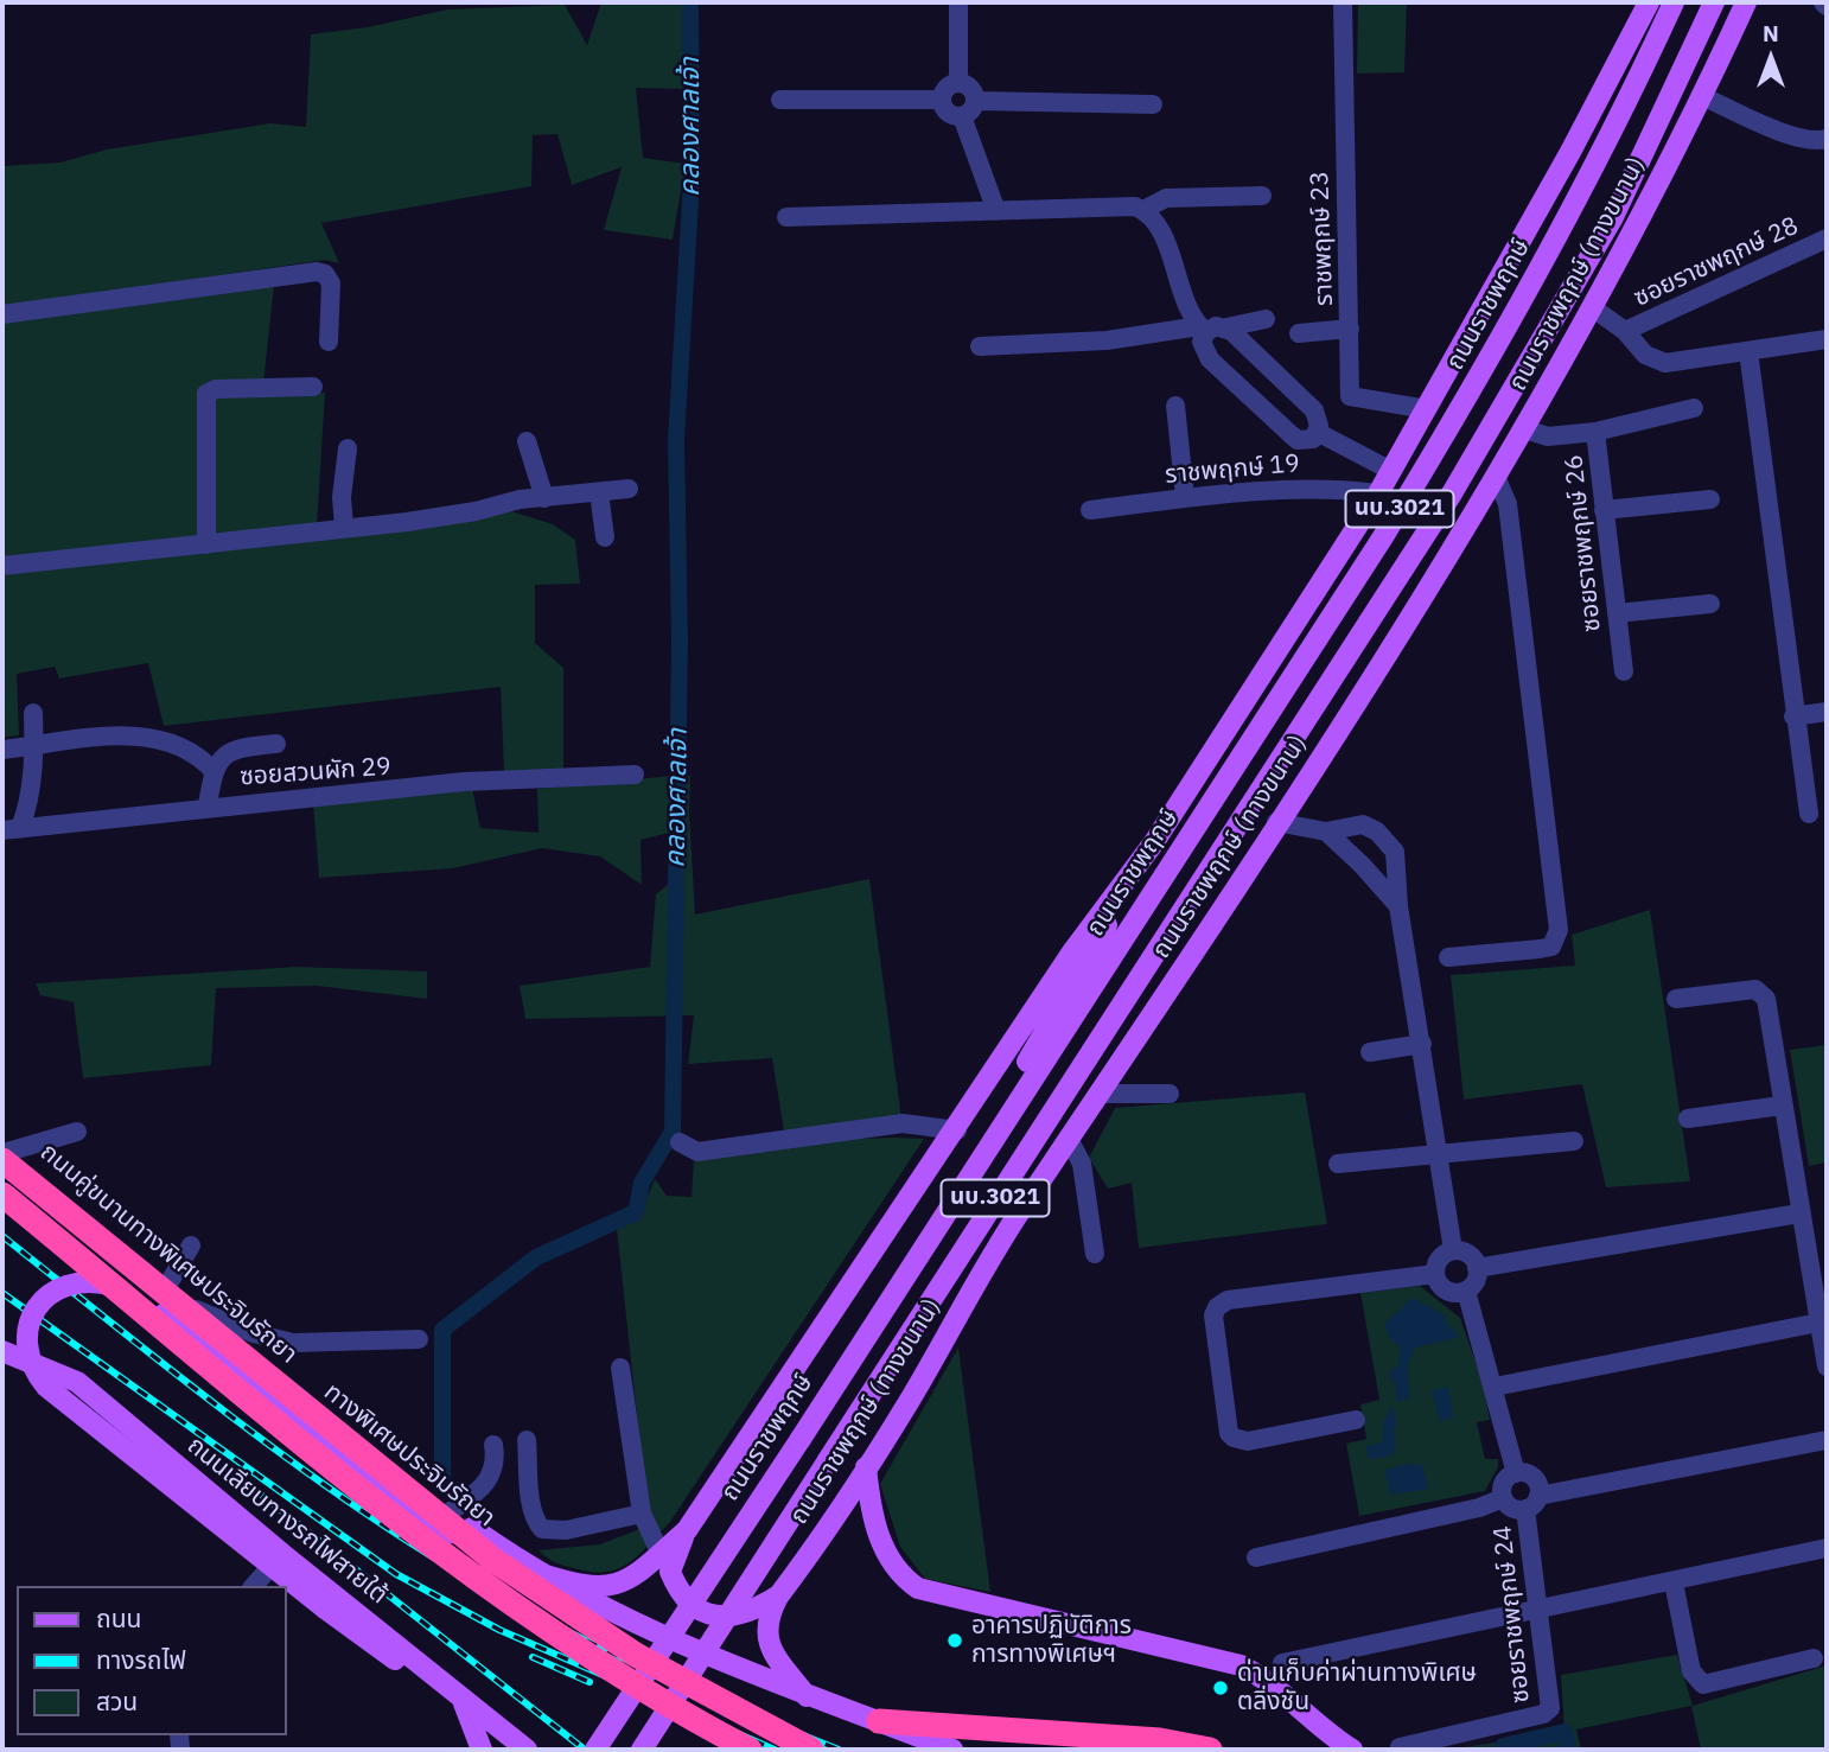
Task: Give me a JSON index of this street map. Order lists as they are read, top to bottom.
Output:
{
  "streets": {
    "highway": ["ทางพิเศษประจิมรัถยา"],
    "main road": [
      "ถนนราชพฤกษ์ (ทางขนาน)",
      "ถนนราชพฤกษ์",
      "นบ.3021",
      "ถนนคู่ขนานทางพิเศษประจิมรัถยา",
      "ถนนเลียบทางรถไฟสายใต้"
    ],
    "street": [
      "ราชพฤกษ์ 23",
      "ซอยราชพฤกษ์ 28",
      "ราชพฤกษ์ 19",
      "ซอยราชพฤกษ์ 26",
      "ซอยสวนผัก 29",
      "ซอยราชพฤกษ์ 24"
    ]
  },
  "crossings": [
    ["ราชพฤกษ์ 23", "นบ.3021"],
    ["ซอยราชพฤกษ์ 28", "ถนนราชพฤกษ์ (ทางขนาน)"],
    ["ถนนราชพฤกษ์ (ทางขนาน)", "ซอยราชพฤกษ์ 26"],
    ["ถนนราชพฤกษ์ (ทางขนาน)", "ถนนคู่ขนานทางพิเศษประจิมรัถยา"],
    ["ราชพฤกษ์ 19", "นบ.3021"],
    ["ถนนคู่ขนานทางพิเศษประจิมรัถยา", "ทางพิเศษประจิมรัถยา"]
  ],
  "water": ["คลองศาลเจ้า"],
  "places": ["อาคารปฏิบัติการ การทางพิเศษฯ", "ด่านเก็บค่าผ่านทางพิเศษ ตลิ่งชัน"],
  "legend": ["ถนน", "ทางรถไฟ", "สวน"],
  "north": "top"
}
